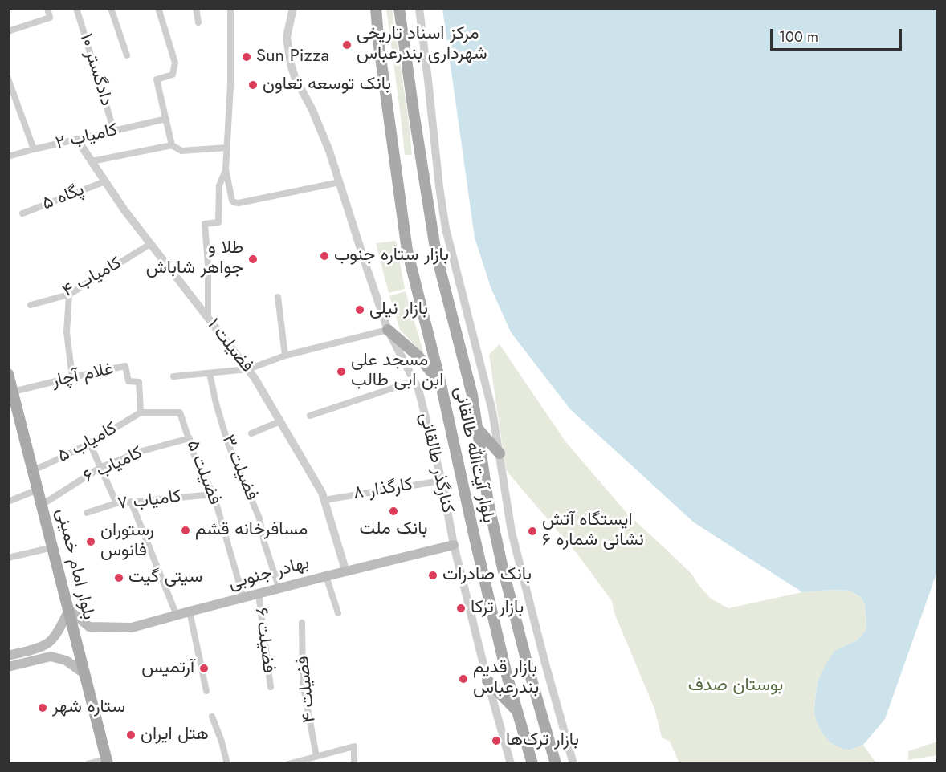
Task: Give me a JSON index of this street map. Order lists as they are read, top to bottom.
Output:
{
  "streets": {
    "main road": ["بلوار آیت‌الله طالقانی", "بلوار امام خمینی", "بهادر جنوبی"],
    "street": [
      "دادگستر ۱۰",
      "کامیاب ۲",
      "پگاه ۵",
      "کامیاب ۴",
      "فضیلت ۱",
      "غلام آچار",
      "کامیاب ۵",
      "کنارگذر طالقانی",
      "کامیاب ۶",
      "فضیلت ۳",
      "فضیلت ۵",
      "کارگذار ۸",
      "کامیاب ۷",
      "فضیلت ۶",
      "فضیلت ۴"
    ]
  },
  "crossings": [
    ["دادگستر ۱۰", "کامیاب ۲"],
    ["کامیاب ۲", "فضیلت ۱"],
    ["پگاه ۵", "فضیلت ۱"],
    ["کامیاب ۴", "فضیلت ۱"],
    ["فضیلت ۱", "کارگذار ۸"],
    ["فضیلت ۱", "بهادر جنوبی"],
    ["غلام آچار", "کامیاب ۵"],
    ["غلام آچار", "فضیلت ۵"],
    ["غلام آچار", "بلوار امام خمینی"],
    ["کامیاب ۵", "فضیلت ۵"],
    ["کامیاب ۵", "بلوار امام خمینی"],
    ["کنارگذر طالقانی", "کارگذار ۸"],
    ["کنارگذر طالقانی", "بهادر جنوبی"],
    ["کامیاب ۶", "فضیلت ۵"],
    ["کامیاب ۶", "بلوار امام خمینی"],
    ["فضیلت ۳", "بهادر جنوبی"],
    ["فضیلت ۵", "کامیاب ۷"],
    ["فضیلت ۵", "بهادر جنوبی"],
    ["بلوار امام خمینی", "بهادر جنوبی"],
    ["بهادر جنوبی", "فضیلت ۶"]
  ],
  "parks": ["بوستان صدف"],
  "places": [
    "مرکز اسناد تاریخی شهرداری بندرعباس",
    "Sun Pizza",
    "بانک توسعه تعاون",
    "بازار ستاره جنوب",
    "طلا و جواهر شاباش",
    "بازار نیلی",
    "مسجد علی ابن ابی طالب",
    "بانک ملت",
    "مسافرخانه قشم",
    "ایستگاه آتش نشانی شماره ۶",
    "رستوران فانوس",
    "بانک صادرات",
    "سیتی گیت",
    "بازار ترکا",
    "آرتمیس",
    "بازار قدیم بندرعباس",
    "ستاره شهر",
    "هتل ایران",
    "بازار ترک‌ها"
  ],
  "scale_bar": "100 m"
}
